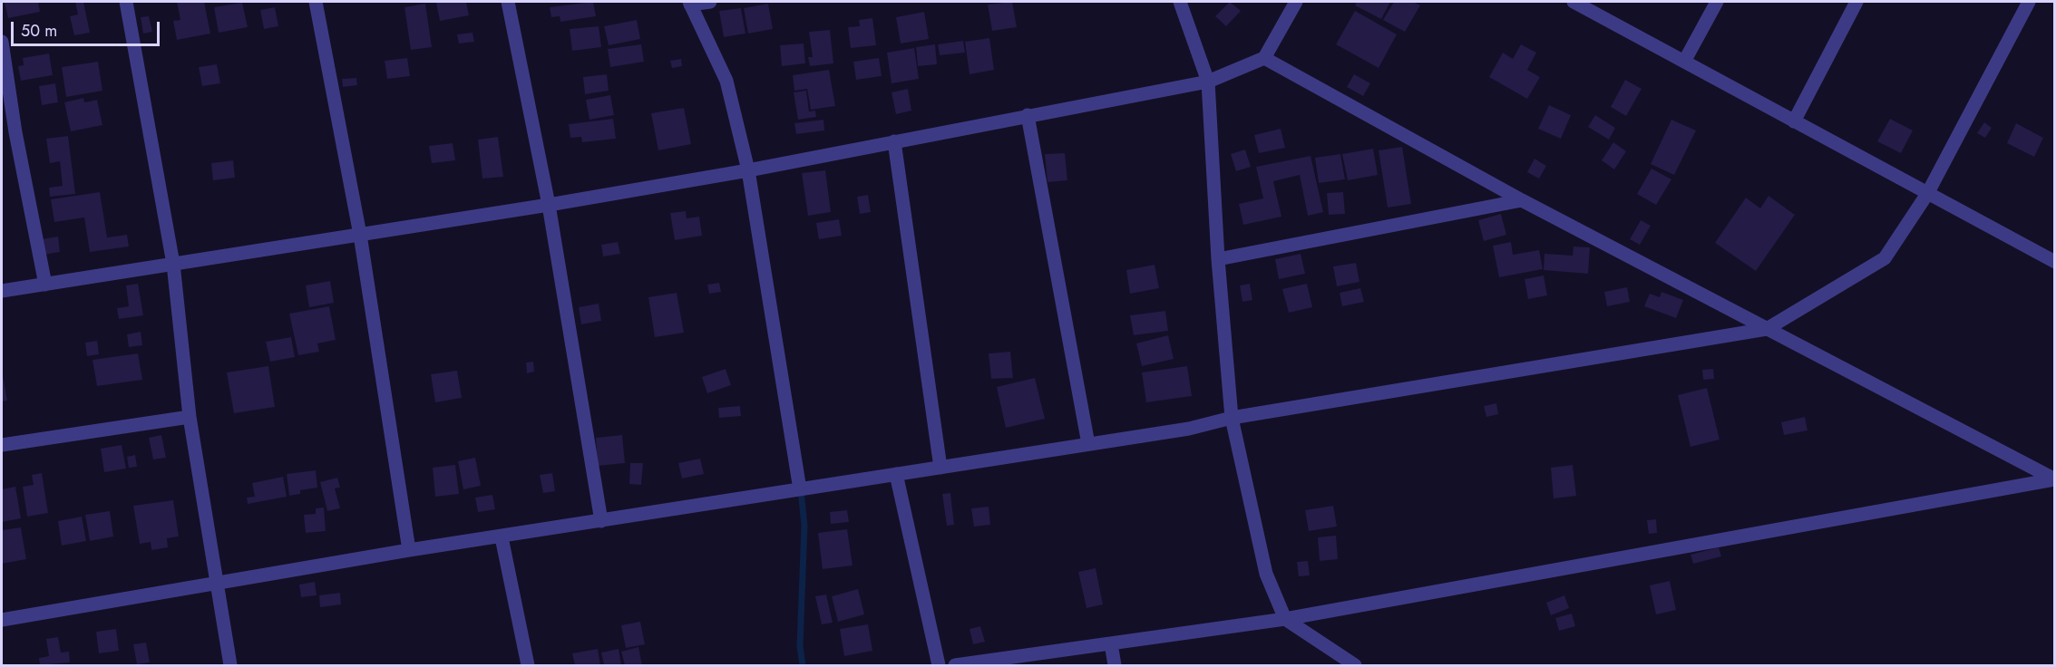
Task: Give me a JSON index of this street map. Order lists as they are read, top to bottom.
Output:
{
  "scale_bar": "50 m"
}
